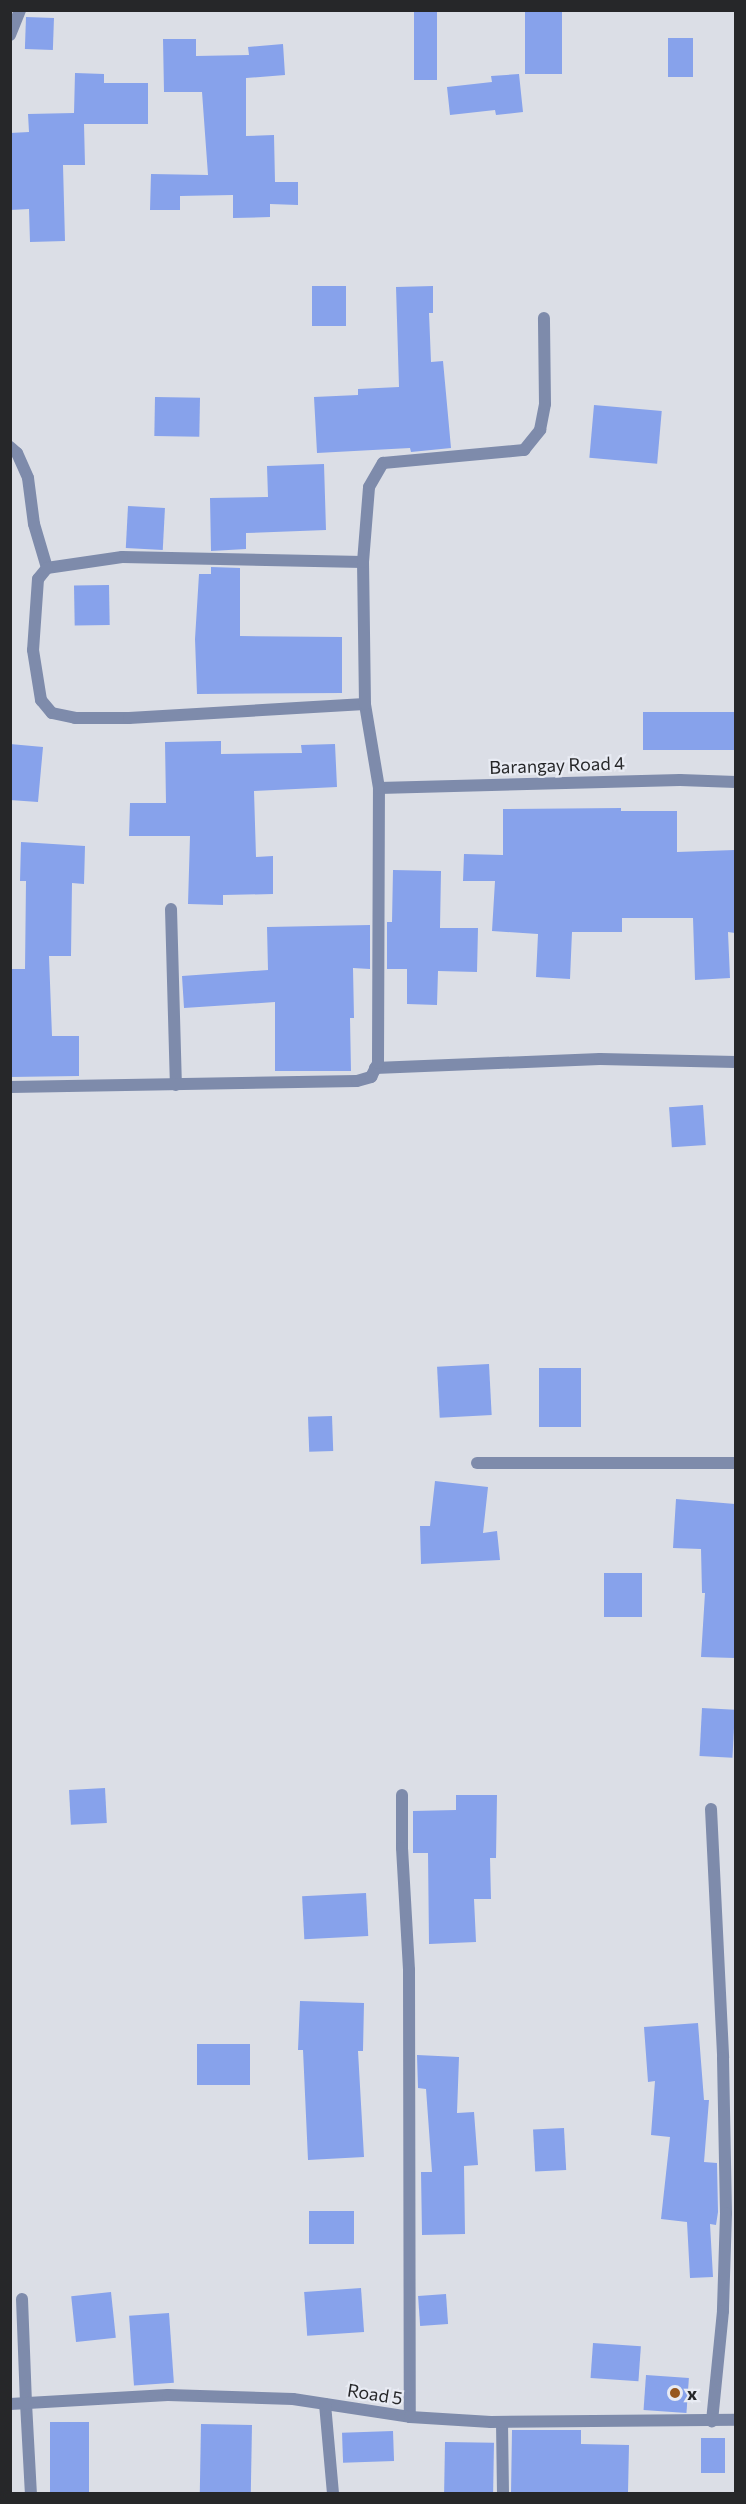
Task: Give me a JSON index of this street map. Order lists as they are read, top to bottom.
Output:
{
  "streets": {
    "street": ["Barangay Road 4", "Road 5"]
  },
  "places": ["x"]
}
